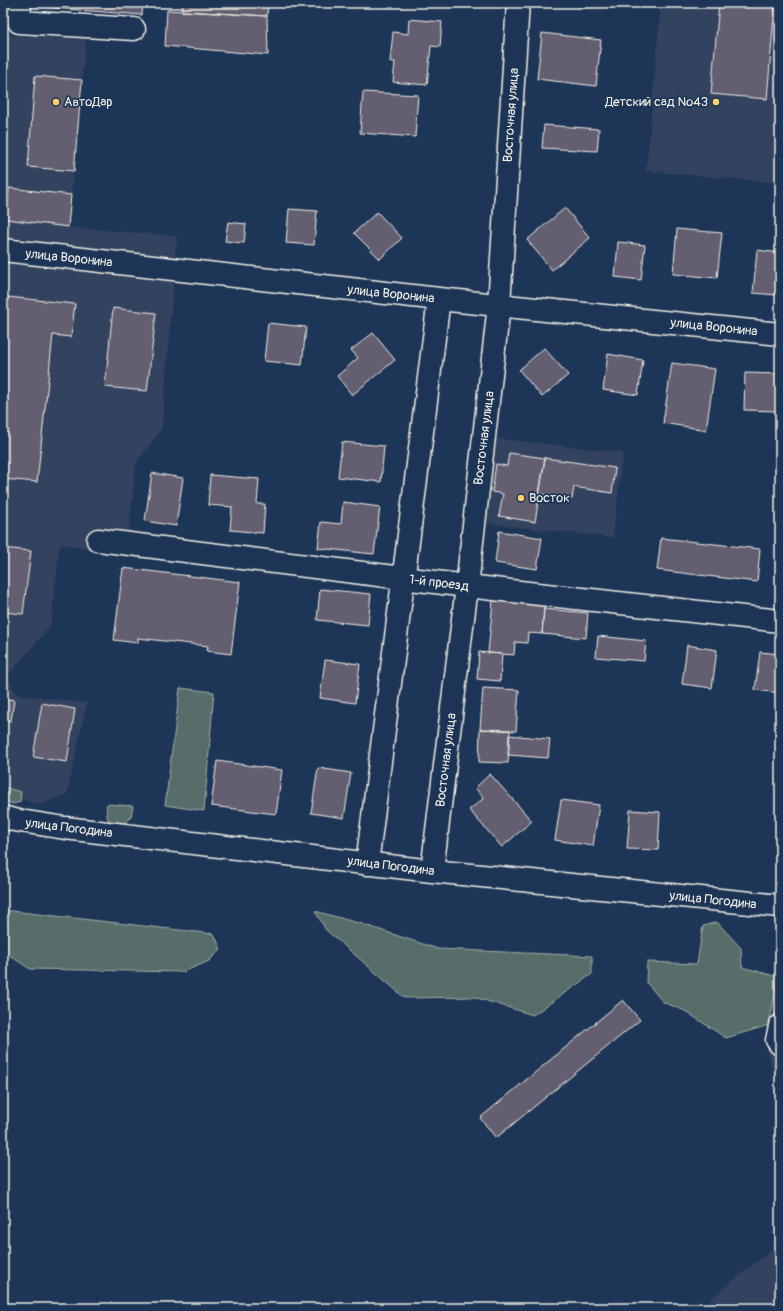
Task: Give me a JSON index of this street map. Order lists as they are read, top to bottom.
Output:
{
  "streets": {
    "street": [
      "Восточная улица",
      "улица Воронина",
      "1-й проезд",
      "улица Погодина"
    ]
  },
  "crossings": [
    ["Восточная улица", "улица Воронина"],
    ["Восточная улица", "1-й проезд"],
    ["Восточная улица", "улица Погодина"]
  ],
  "places": ["АвтоДар", "Детский сад №43", "Восток"]
}
